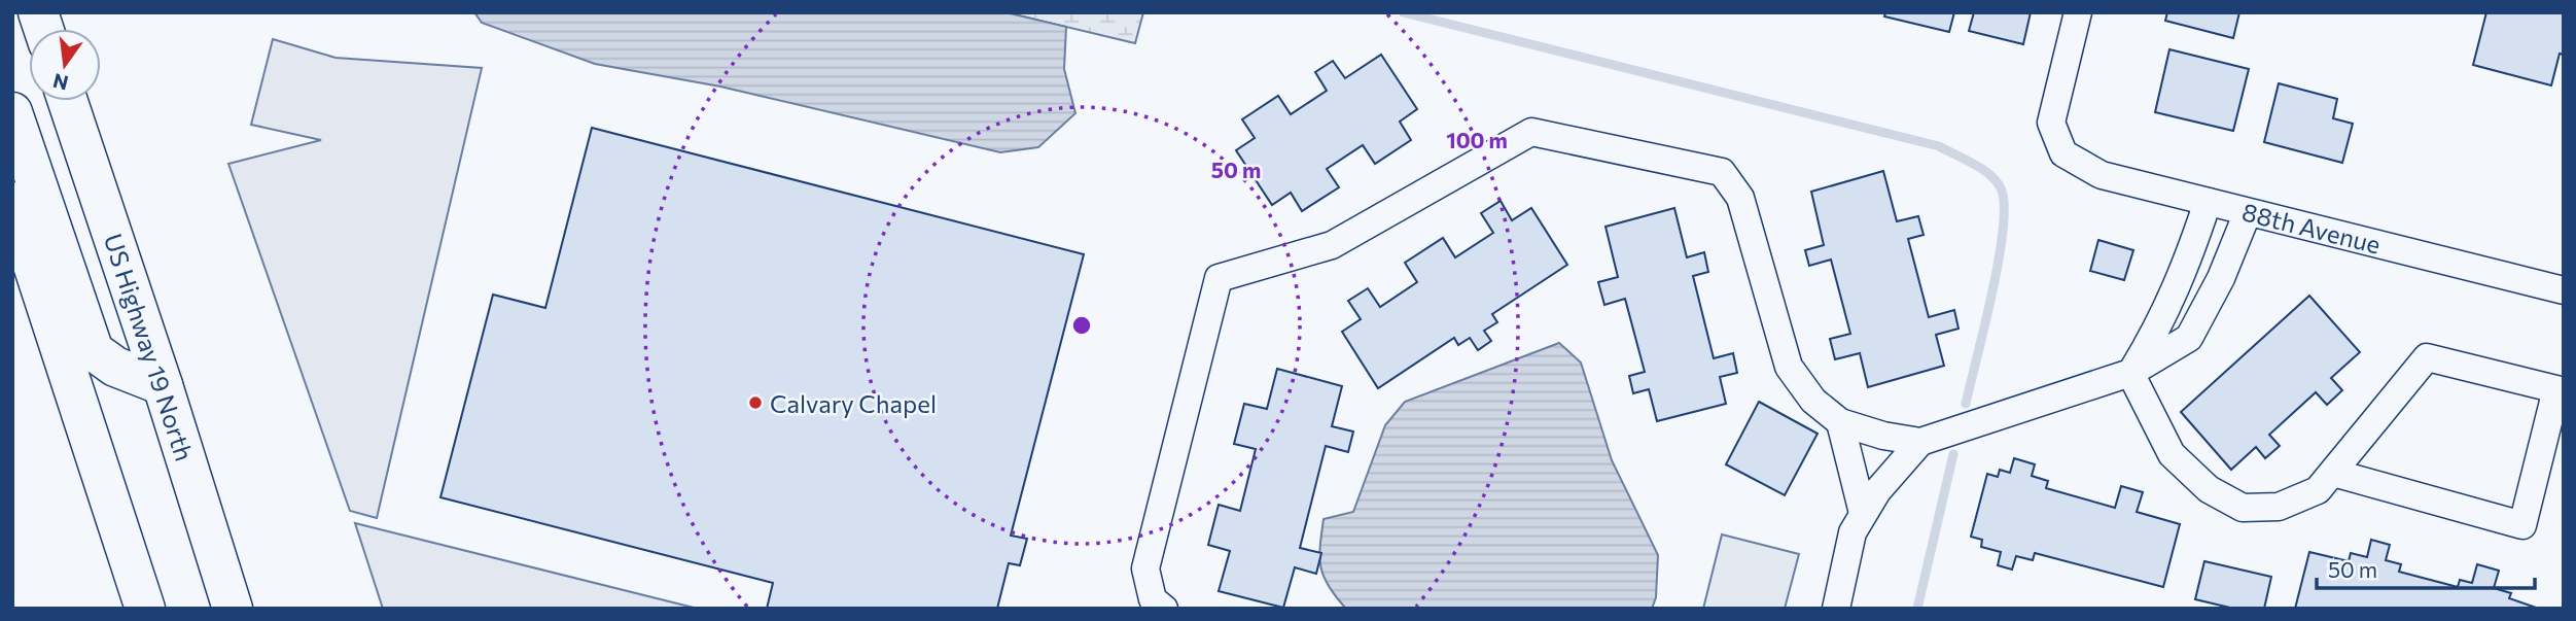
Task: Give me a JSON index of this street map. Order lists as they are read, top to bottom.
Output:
{
  "streets": {
    "highway": ["US Highway 19 North"],
    "street": ["88th Avenue"]
  },
  "places": ["Calvary Chapel"],
  "scale_bar": "50 m",
  "north": "bottom",
  "rings": ["100 m", "50 m"]
}
